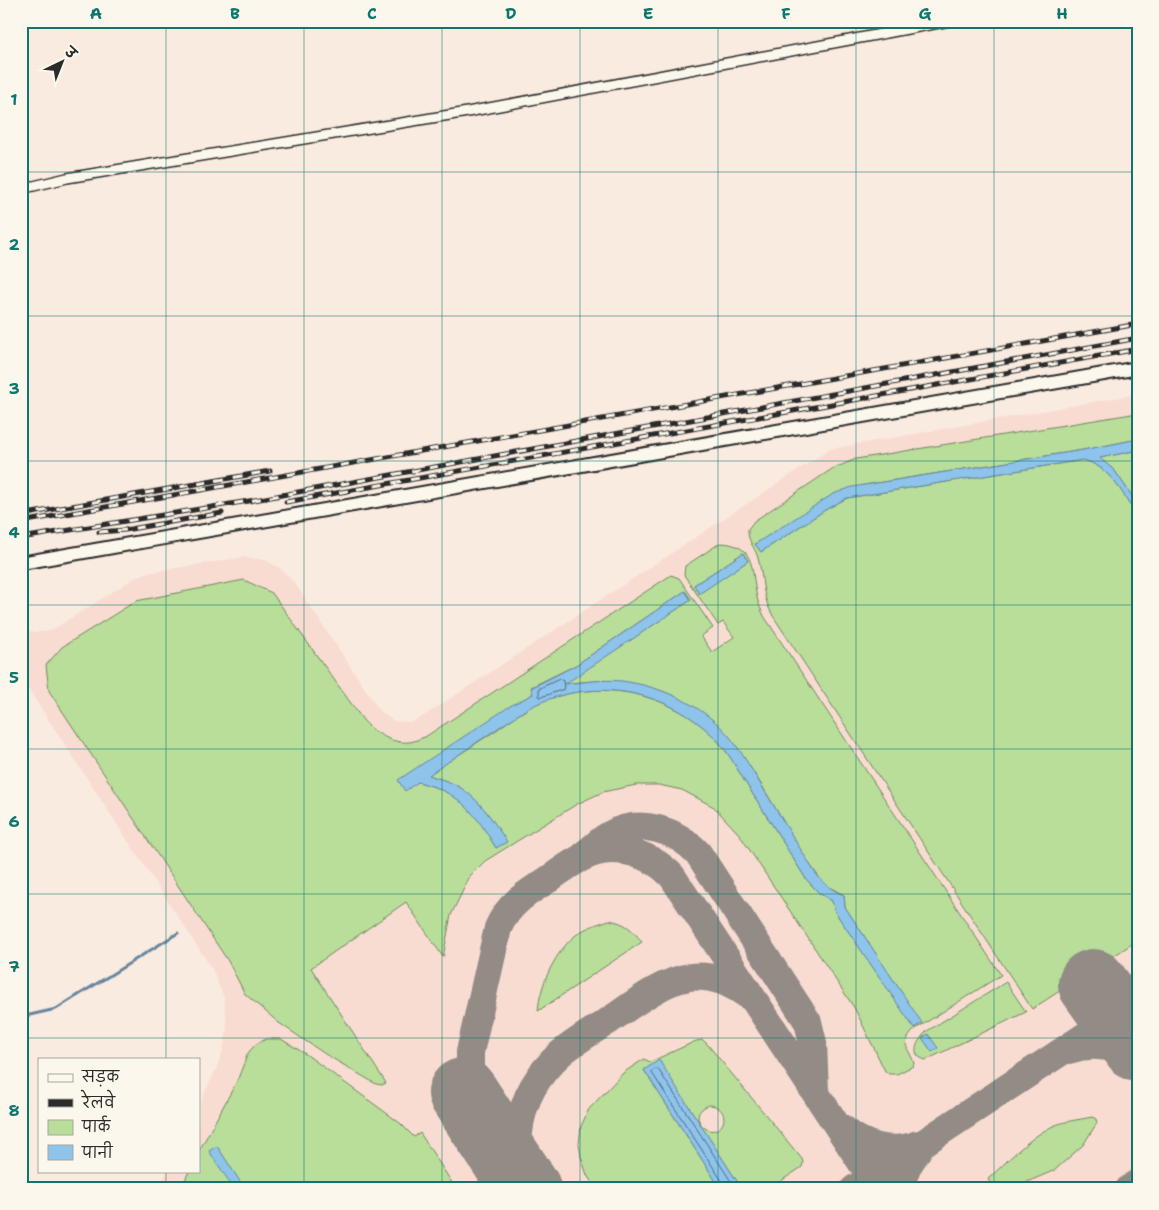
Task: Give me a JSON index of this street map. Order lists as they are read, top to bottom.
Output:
{
  "legend": [
    "सड़क",
    "रेलवे",
    "पार्क",
    "पानी"
  ],
  "north": "top right",
  "grid": {
    "columns": [
      "A",
      "B",
      "C",
      "D",
      "E",
      "F",
      "G",
      "H"
    ],
    "rows": [
      "1",
      "2",
      "3",
      "4",
      "5",
      "6",
      "7",
      "8"
    ]
  }
}
